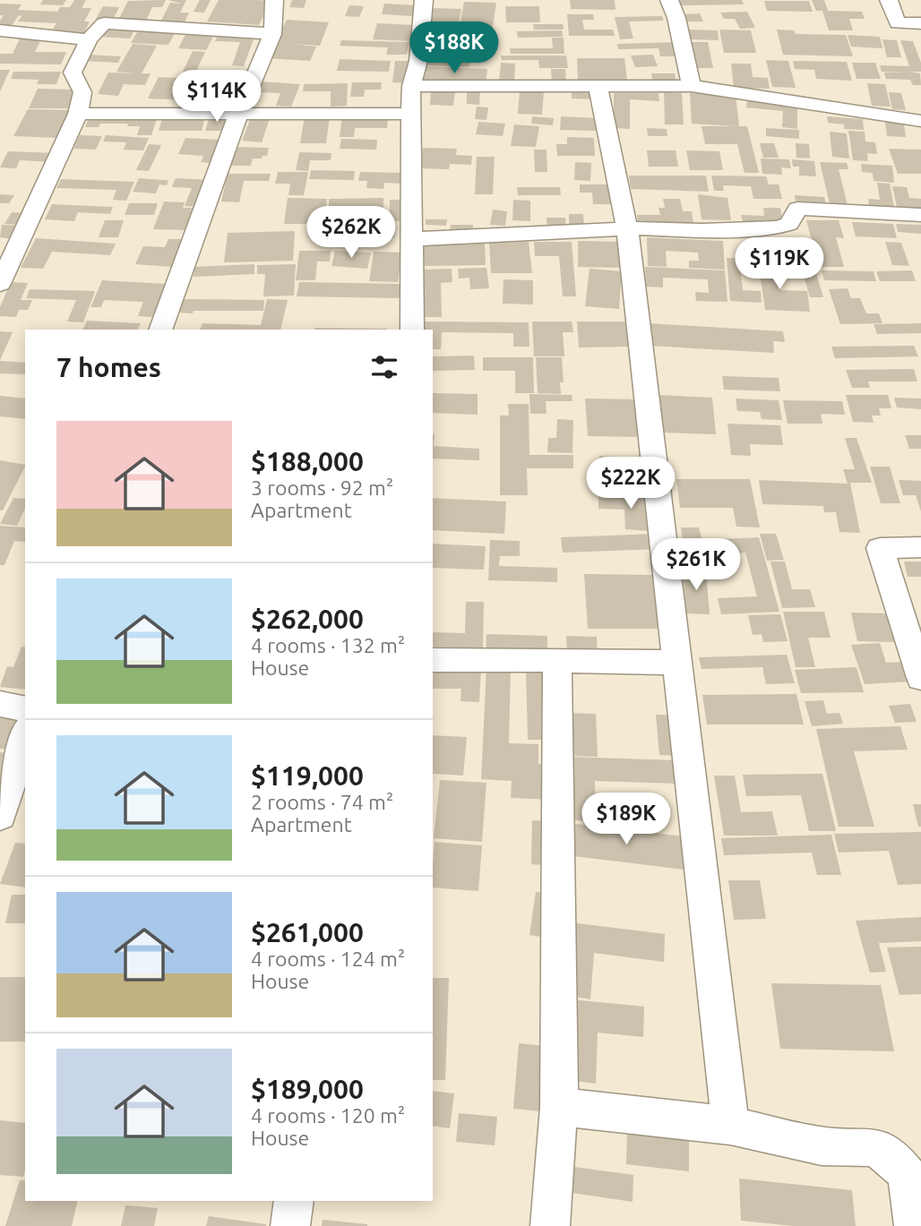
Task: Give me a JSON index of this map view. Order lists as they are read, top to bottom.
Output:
{
  "page": {
    "price": [
      "$188K",
      "$114K",
      "$262K",
      "$119K",
      "$222K",
      "$261K",
      "$189K"
    ],
    "heading": "7 homes",
    "list": [
      {
        "name": "$188,000",
        "note": "3 rooms · 92 m² · Apartment"
      },
      {
        "name": "$262,000",
        "note": "4 rooms · 132 m² · House"
      },
      {
        "name": "$119,000",
        "note": "2 rooms · 74 m² · Apartment"
      },
      {
        "name": "$261,000",
        "note": "4 rooms · 124 m² · House"
      },
      {
        "name": "$189,000",
        "note": "4 rooms · 120 m² · House"
      }
    ]
  }
}
